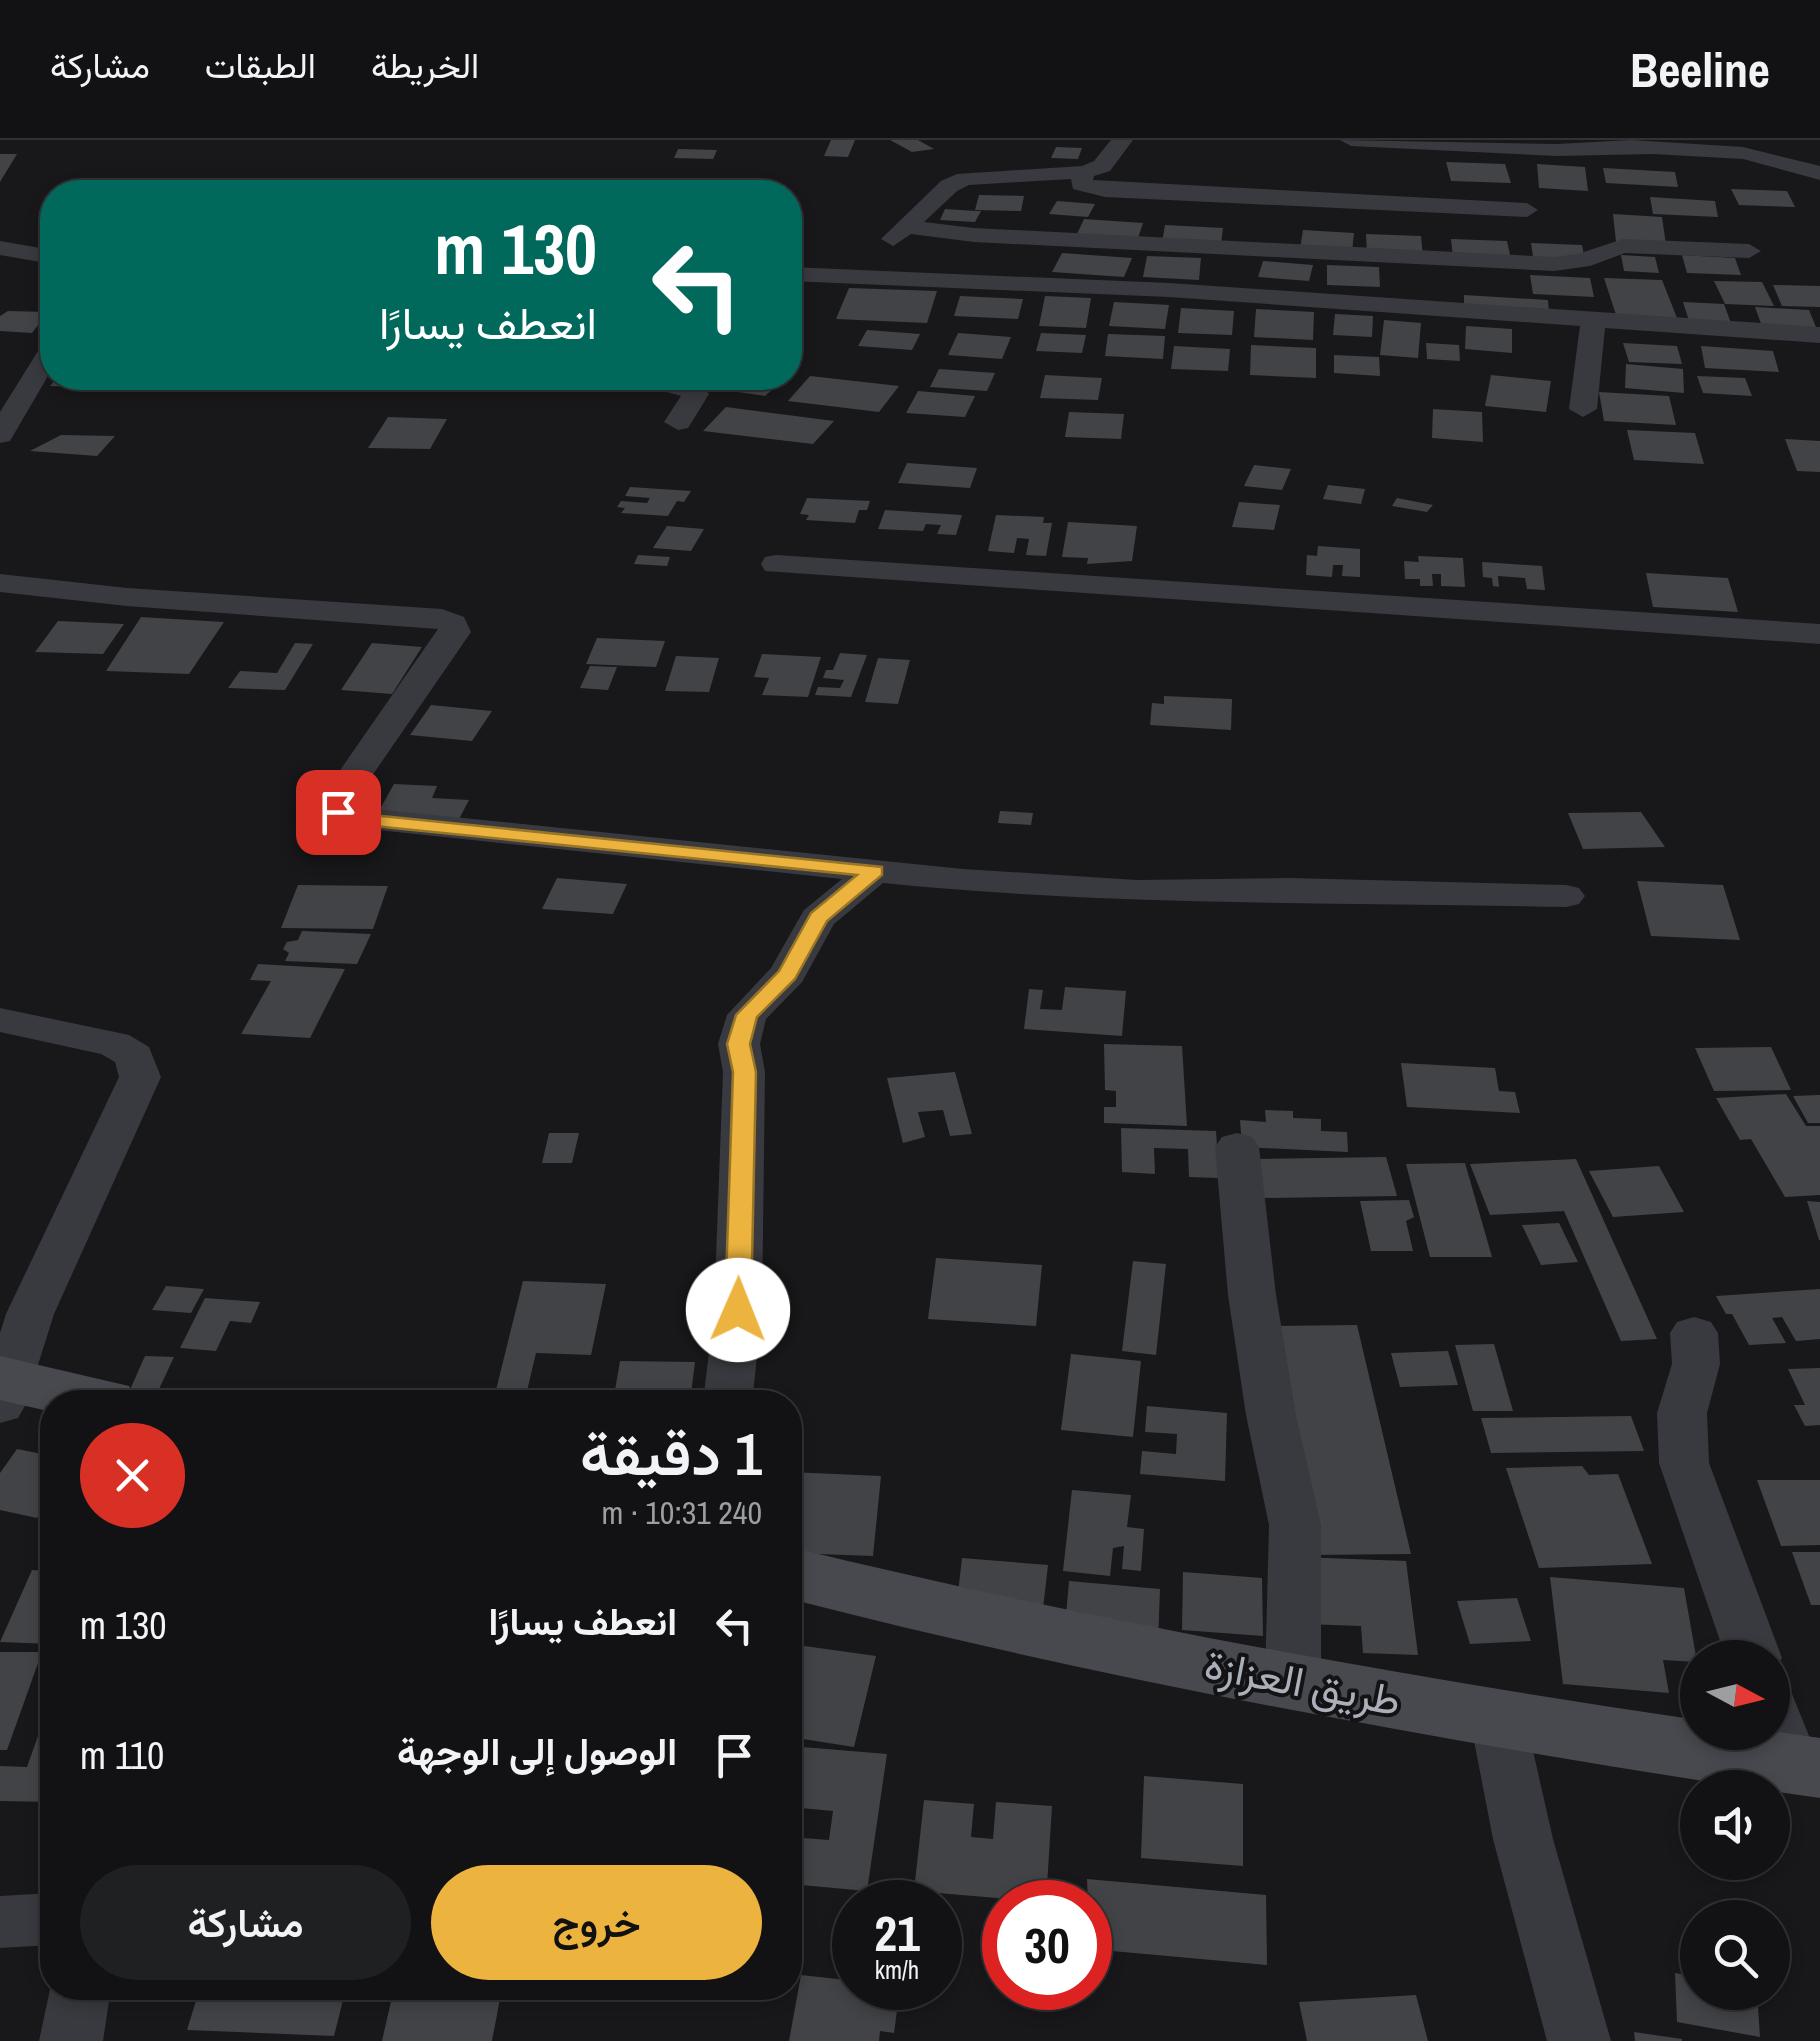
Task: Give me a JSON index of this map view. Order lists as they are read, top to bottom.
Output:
{
  "streets": {
    "street": ["طريق العزازة"]
  },
  "north": "right",
  "page": {
    "header": "Beeline",
    "nav": ["الخريطة", "الطبقات", "مشاركة"],
    "turn": ["130 m", "انعطف يسارًا"],
    "heading": ["1 دقيقة", "240 m · 10:31"],
    "list": [
      {
        "name": "انعطف يسارًا",
        "value": "130 m"
      },
      {
        "name": "الوصول إلى الوجهة",
        "value": "110 m"
      }
    ],
    "buttons": ["خروج", "مشاركة"],
    "speed": "21 km/h",
    "limit": "30"
  }
}
